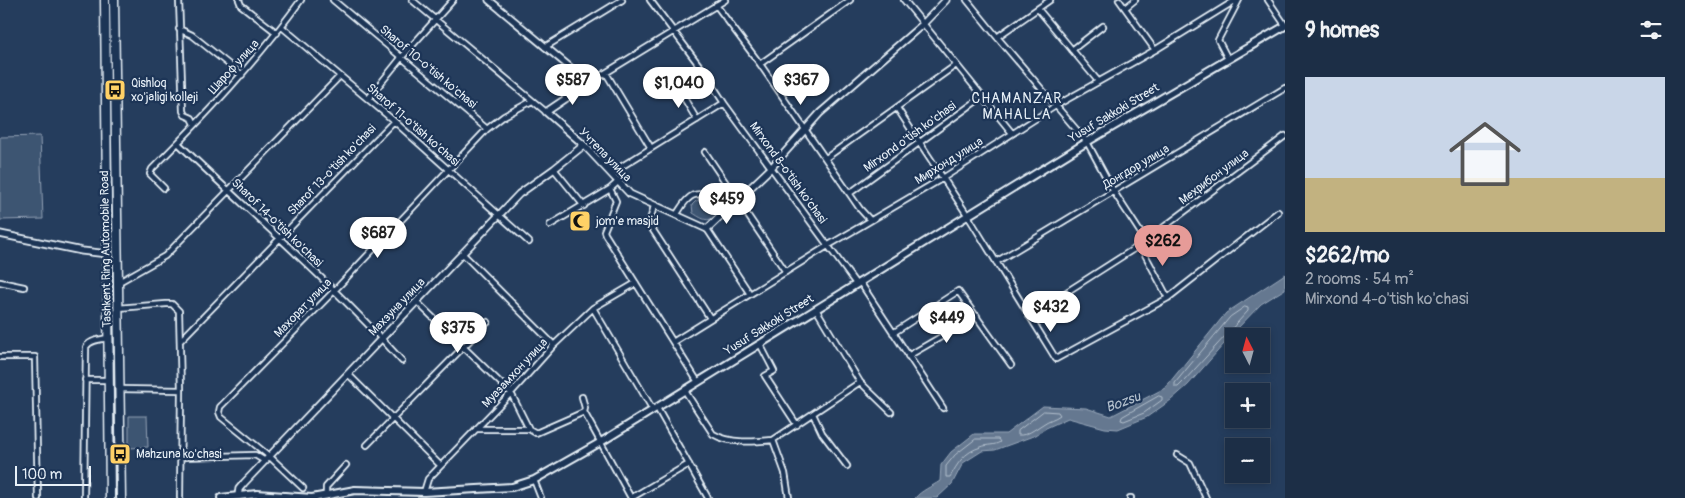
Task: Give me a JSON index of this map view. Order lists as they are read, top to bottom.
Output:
{
  "streets": {
    "highway": ["Tashkent Ring Automobile Road"],
    "main road": ["Yusuf Sakkoki Street"],
    "street": [
      "Шароф улица",
      "Sharof 10-o'tish ko'chasi",
      "Sharof 11-o'tish ko'chasi",
      "Mirxond o'tish ko'chasi",
      "Учтепа улица",
      "Мирхонд улица",
      "Донгдор улица",
      "Sharof 13-o'tish ko'chasi",
      "Mirxond 8-o'tish ko'chasi",
      "Мехрибон улица",
      "Sharof 14-o'tish ko'chasi",
      "Махзуна улица",
      "Махорат улица",
      "Муазамхон улица"
    ]
  },
  "crossings": [
    ["Шароф улица", "Sharof 11-o'tish ko'chasi"],
    ["Шароф улица", "Sharof 14-o'tish ko'chasi"],
    ["Sharof 10-o'tish ko'chasi", "Махорат улица"],
    ["Yusuf Sakkoki Street", "Mirxond 8-o'tish ko'chasi"],
    ["Yusuf Sakkoki Street", "Махзуна улица"],
    ["Yusuf Sakkoki Street", "Муазамхон улица"],
    ["Sharof 11-o'tish ko'chasi", "Sharof 13-o'tish ko'chasi"],
    ["Sharof 11-o'tish ko'chasi", "Махзуна улица"],
    ["Sharof 11-o'tish ko'chasi", "Махорат улица"],
    ["Учтепа улица", "Махзуна улица"],
    ["Мирхонд улица", "Mirxond 8-o'tish ko'chasi"],
    ["Sharof 13-o'tish ko'chasi", "Sharof 14-o'tish ko'chasi"],
    ["Sharof 14-o'tish ko'chasi", "Махзуна улица"],
    ["Sharof 14-o'tish ko'chasi", "Махорат улица"],
    ["Махзуна улица", "Махорат улица"]
  ],
  "districts": ["CHAMANZAR MAHALLA"],
  "water": ["Bozsu"],
  "places": {
    "bus stop": ["Qishloq xo'jaligi kolleji", "Mahzuna ko'chasi"],
    "mosque": ["jom'e masjid"]
  },
  "scale_bar": "100 m",
  "north": "top",
  "page": {
    "heading": "9 homes",
    "list": [
      {
        "name": "$262/mo",
        "note": "2 rooms · 54 m² · Mirxond 4-o'tish ko'chasi"
      }
    ],
    "price": [
      "$587",
      "$367",
      "$1,040",
      "$459",
      "$687",
      "$262",
      "$432",
      "$449",
      "$375"
    ],
    "map_buttons": ["+", "−"],
    "scale": "100 m"
  }
}
